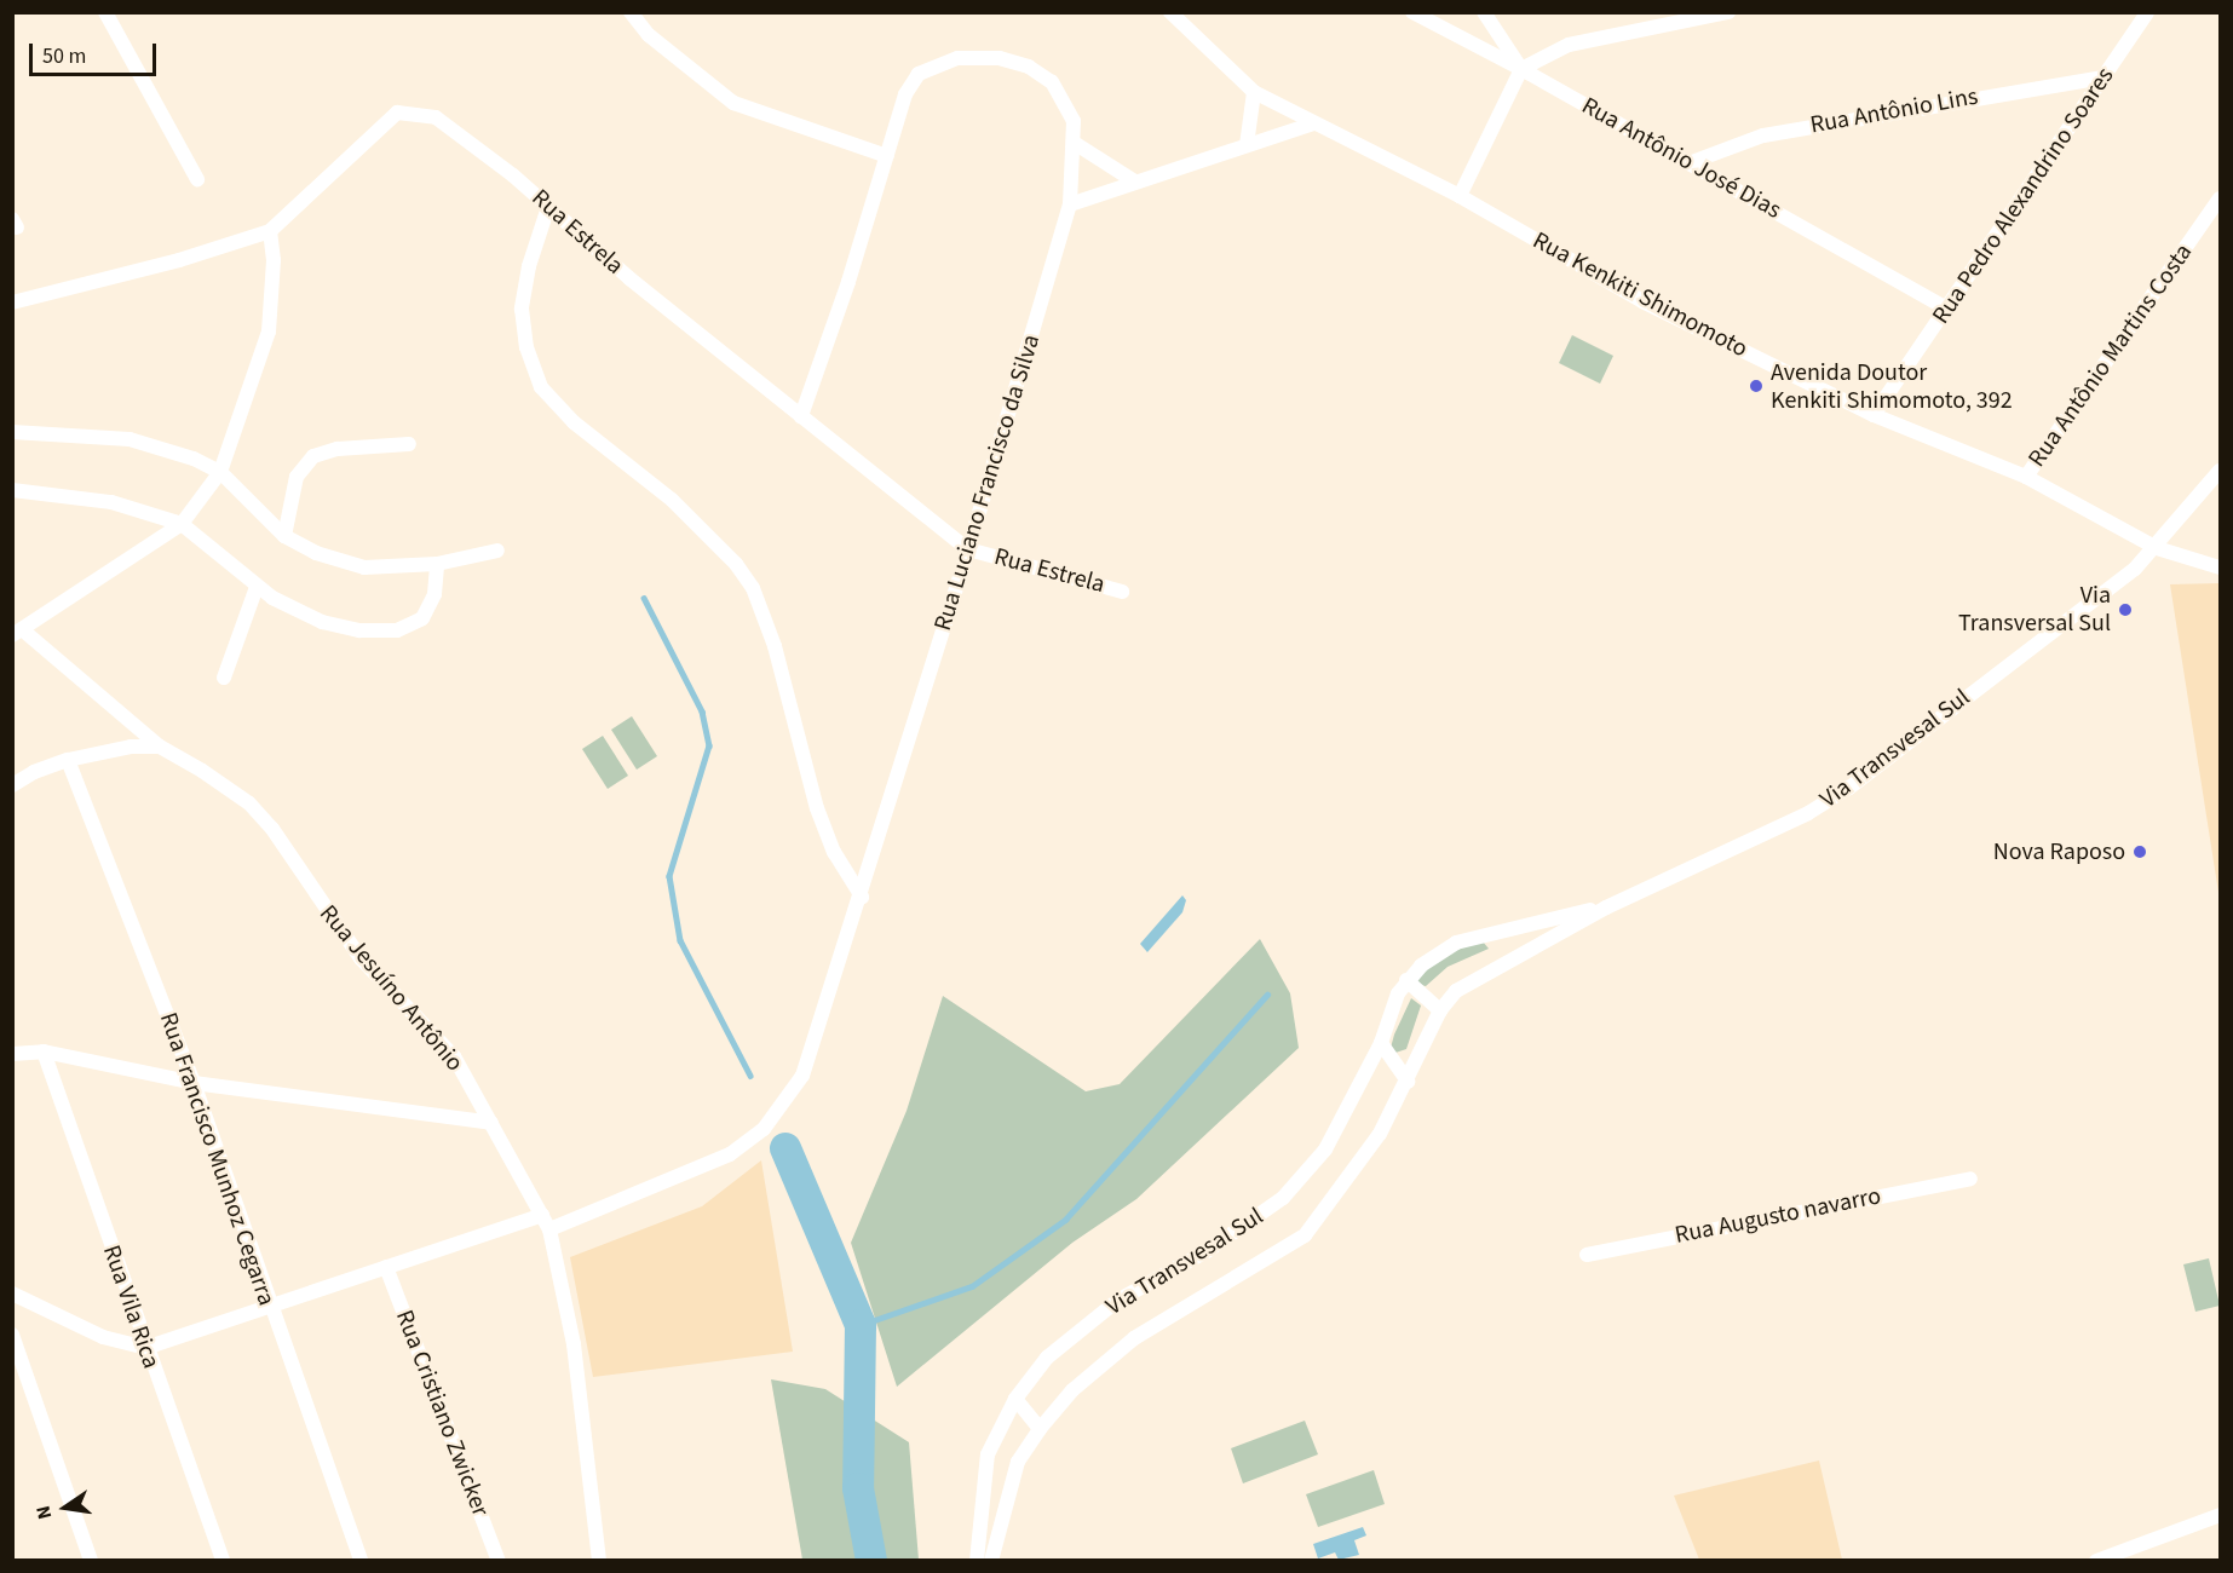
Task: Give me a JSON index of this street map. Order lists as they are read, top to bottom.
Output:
{
  "streets": {
    "street": [
      "Rua Antônio Lins",
      "Rua Antônio José Dias",
      "Rua Pedro Alexandrino Soares",
      "Rua Estrela",
      "Rua Kenkiti Shimomoto",
      "Rua Antônio Martins Costa",
      "Rua Luciano Francisco da Silva",
      "Via Transvesal Sul",
      "Rua Jesuíno Antônio",
      "Rua Francisco Munhoz Cegarra",
      "Rua Augusto navarro",
      "Rua Vila Rica",
      "Rua Cristiano Zwicker"
    ]
  },
  "crossings": [
    ["Rua Antônio Lins", "Rua Antônio José Dias"],
    ["Rua Antônio Lins", "Rua Pedro Alexandrino Soares"],
    ["Rua Antônio José Dias", "Rua Pedro Alexandrino Soares"],
    ["Rua Pedro Alexandrino Soares", "Rua Kenkiti Shimomoto"],
    ["Rua Estrela", "Rua Luciano Francisco da Silva"],
    ["Rua Kenkiti Shimomoto", "Rua Antônio Martins Costa"],
    ["Rua Kenkiti Shimomoto", "Via Transvesal Sul"],
    ["Rua Luciano Francisco da Silva", "Rua Jesuíno Antônio"]
  ],
  "places": ["Avenida Doutor Kenkiti Shimomoto, 392", "Via Transversal Sul", "Nova Raposo"],
  "scale_bar": "50 m",
  "north": "left"
}
